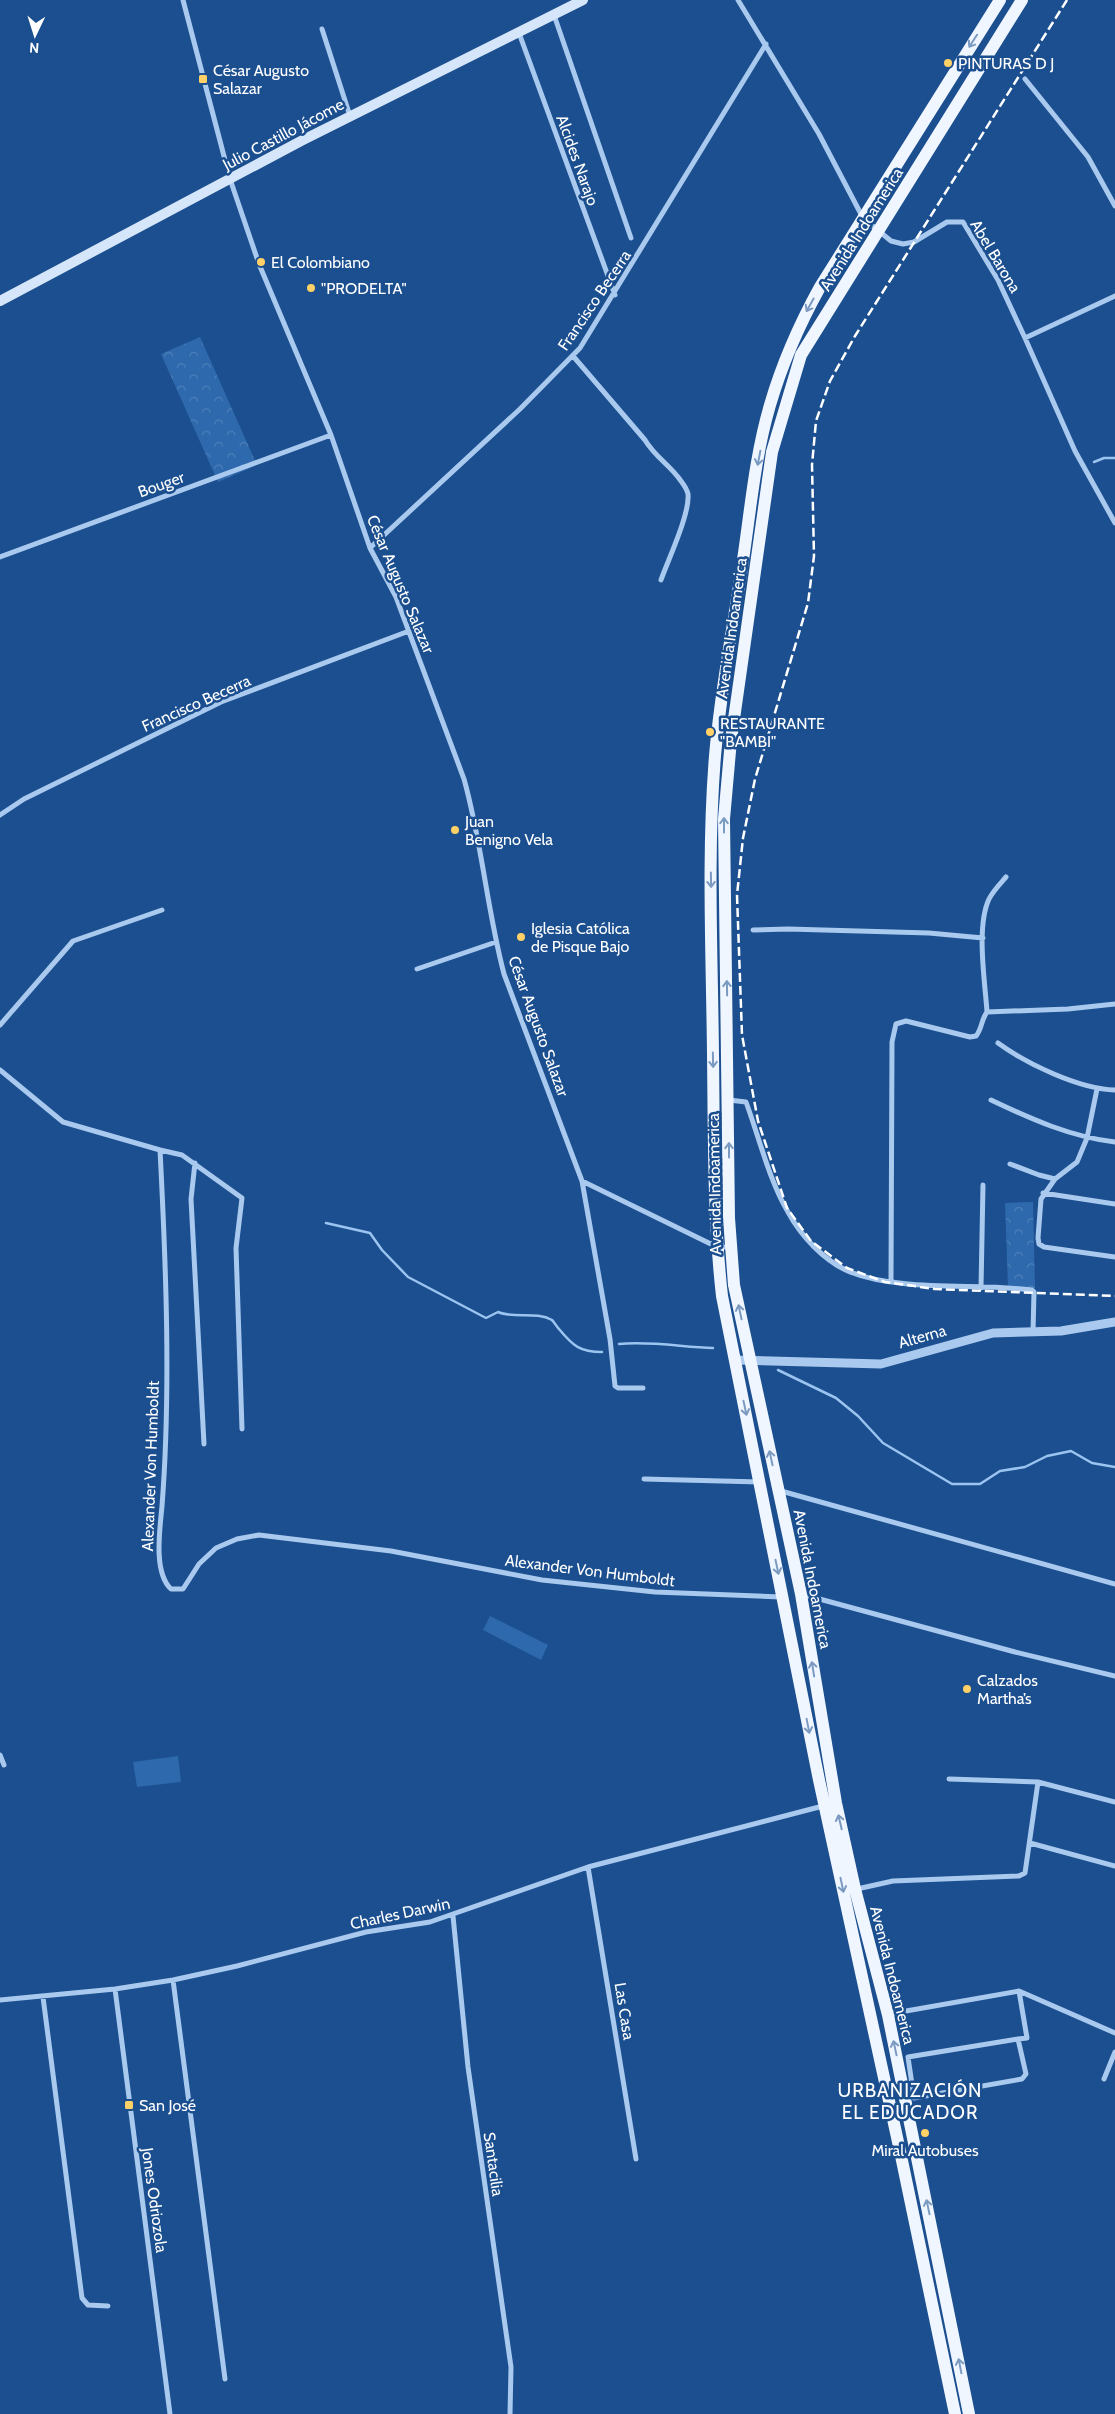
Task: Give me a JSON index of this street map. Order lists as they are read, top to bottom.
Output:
{
  "streets": {
    "main road": ["Julio Castillo Jácome", "Avenida Indoamerica"],
    "street": [
      "Alcides Narajo",
      "Abel Barona",
      "Francisco Becerra",
      "Bouger",
      "César Augusto Salazar",
      "Alterna",
      "Alexander Von Humboldt",
      "Charles Darwin",
      "Las Casa",
      "Santacilia",
      "Jones Odriozola"
    ]
  },
  "crossings": [
    ["Julio Castillo Jácome", "Alcides Narajo"],
    ["Julio Castillo Jácome", "César Augusto Salazar"],
    ["Alcides Narajo", "Francisco Becerra"],
    ["Avenida Indoamerica", "Abel Barona"],
    ["Avenida Indoamerica", "Alterna"],
    ["Avenida Indoamerica", "Alexander Von Humboldt"],
    ["Avenida Indoamerica", "Charles Darwin"],
    ["Abel Barona", "Francisco Becerra"],
    ["Francisco Becerra", "César Augusto Salazar"],
    ["Bouger", "César Augusto Salazar"],
    ["Charles Darwin", "Las Casa"],
    ["Charles Darwin", "Santacilia"],
    ["Charles Darwin", "Jones Odriozola"]
  ],
  "districts": ["URBANIZACIÓN EL EDUCADOR"],
  "places": {
    "other": [
      "PINTURAS D J",
      "El Colombiano",
      "\"PRODELTA\"",
      "RESTAURANTE \"BAMBI\"",
      "Juan Benigno Vela",
      "Iglesia Católica de Pisque Bajo",
      "Calzados Martha’s",
      "Miral Autobuses"
    ],
    "transit": ["César Augusto Salazar", "San José"]
  },
  "north": "bottom"
}
